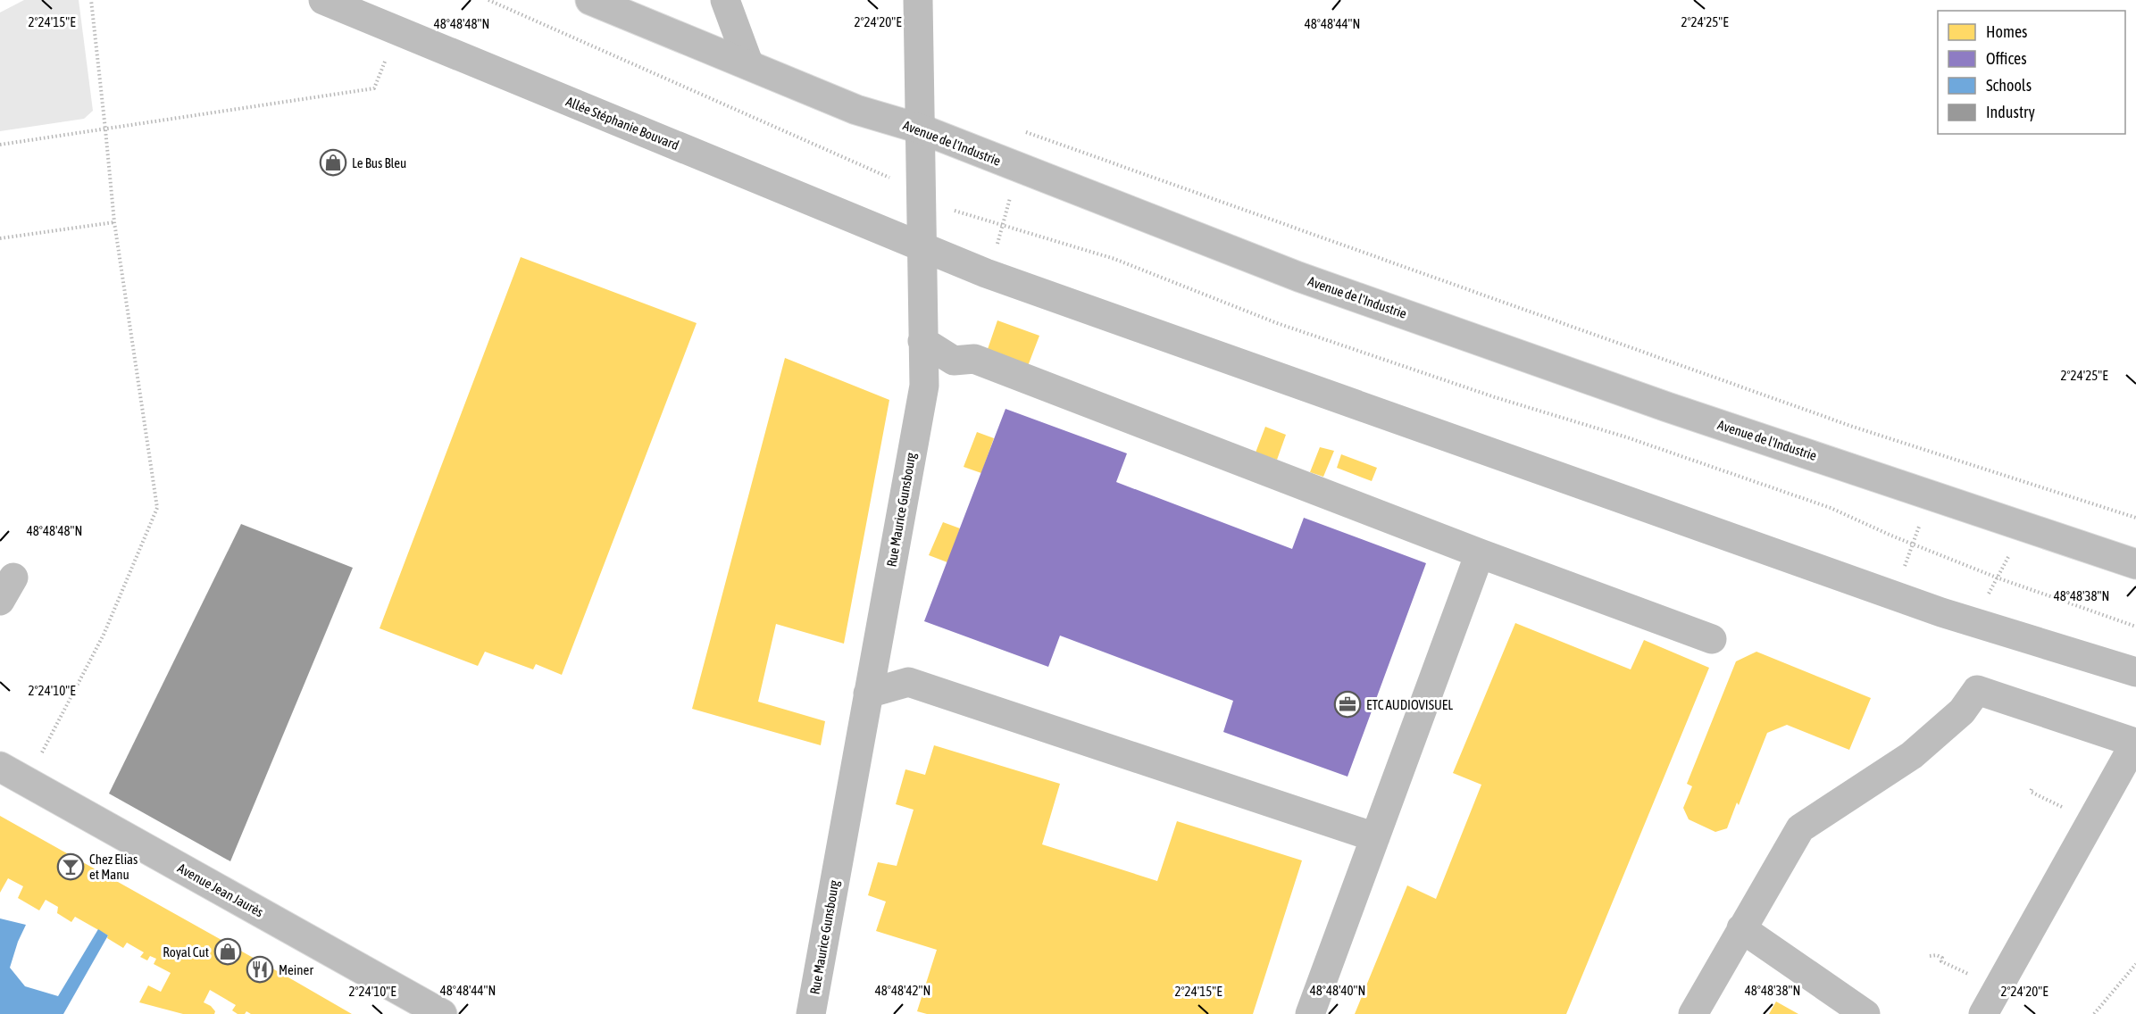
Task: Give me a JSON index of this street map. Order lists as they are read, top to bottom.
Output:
{
  "streets": {
    "main road": [
      "Allée Stéphanie Bouvard",
      "Avenue de l'Industrie",
      "Rue Maurice Gunsbourg",
      "Avenue Jean Jaurès"
    ]
  },
  "crossings": [
    ["Allée Stéphanie Bouvard", "Rue Maurice Gunsbourg"],
    ["Avenue de l'Industrie", "Rue Maurice Gunsbourg"]
  ],
  "places": {
    "shop": ["Le Bus Bleu", "Royal Cut"],
    "office": ["ETC AUDIOVISUEL"],
    "bar": ["Chez Elias et Manu"],
    "restaurant": ["Meiner"]
  },
  "legend": [
    "Homes",
    "Offices",
    "Schools",
    "Industry"
  ],
  "coordinates": [
    "2°24'15\"E",
    "2°24'25\"E",
    "2°24'20\"E",
    "48°48'48\"N",
    "48°48'44\"N",
    "48°48'38\"N",
    "2°24'10\"E",
    "48°48'42\"N",
    "48°48'40\"N"
  ]
}
